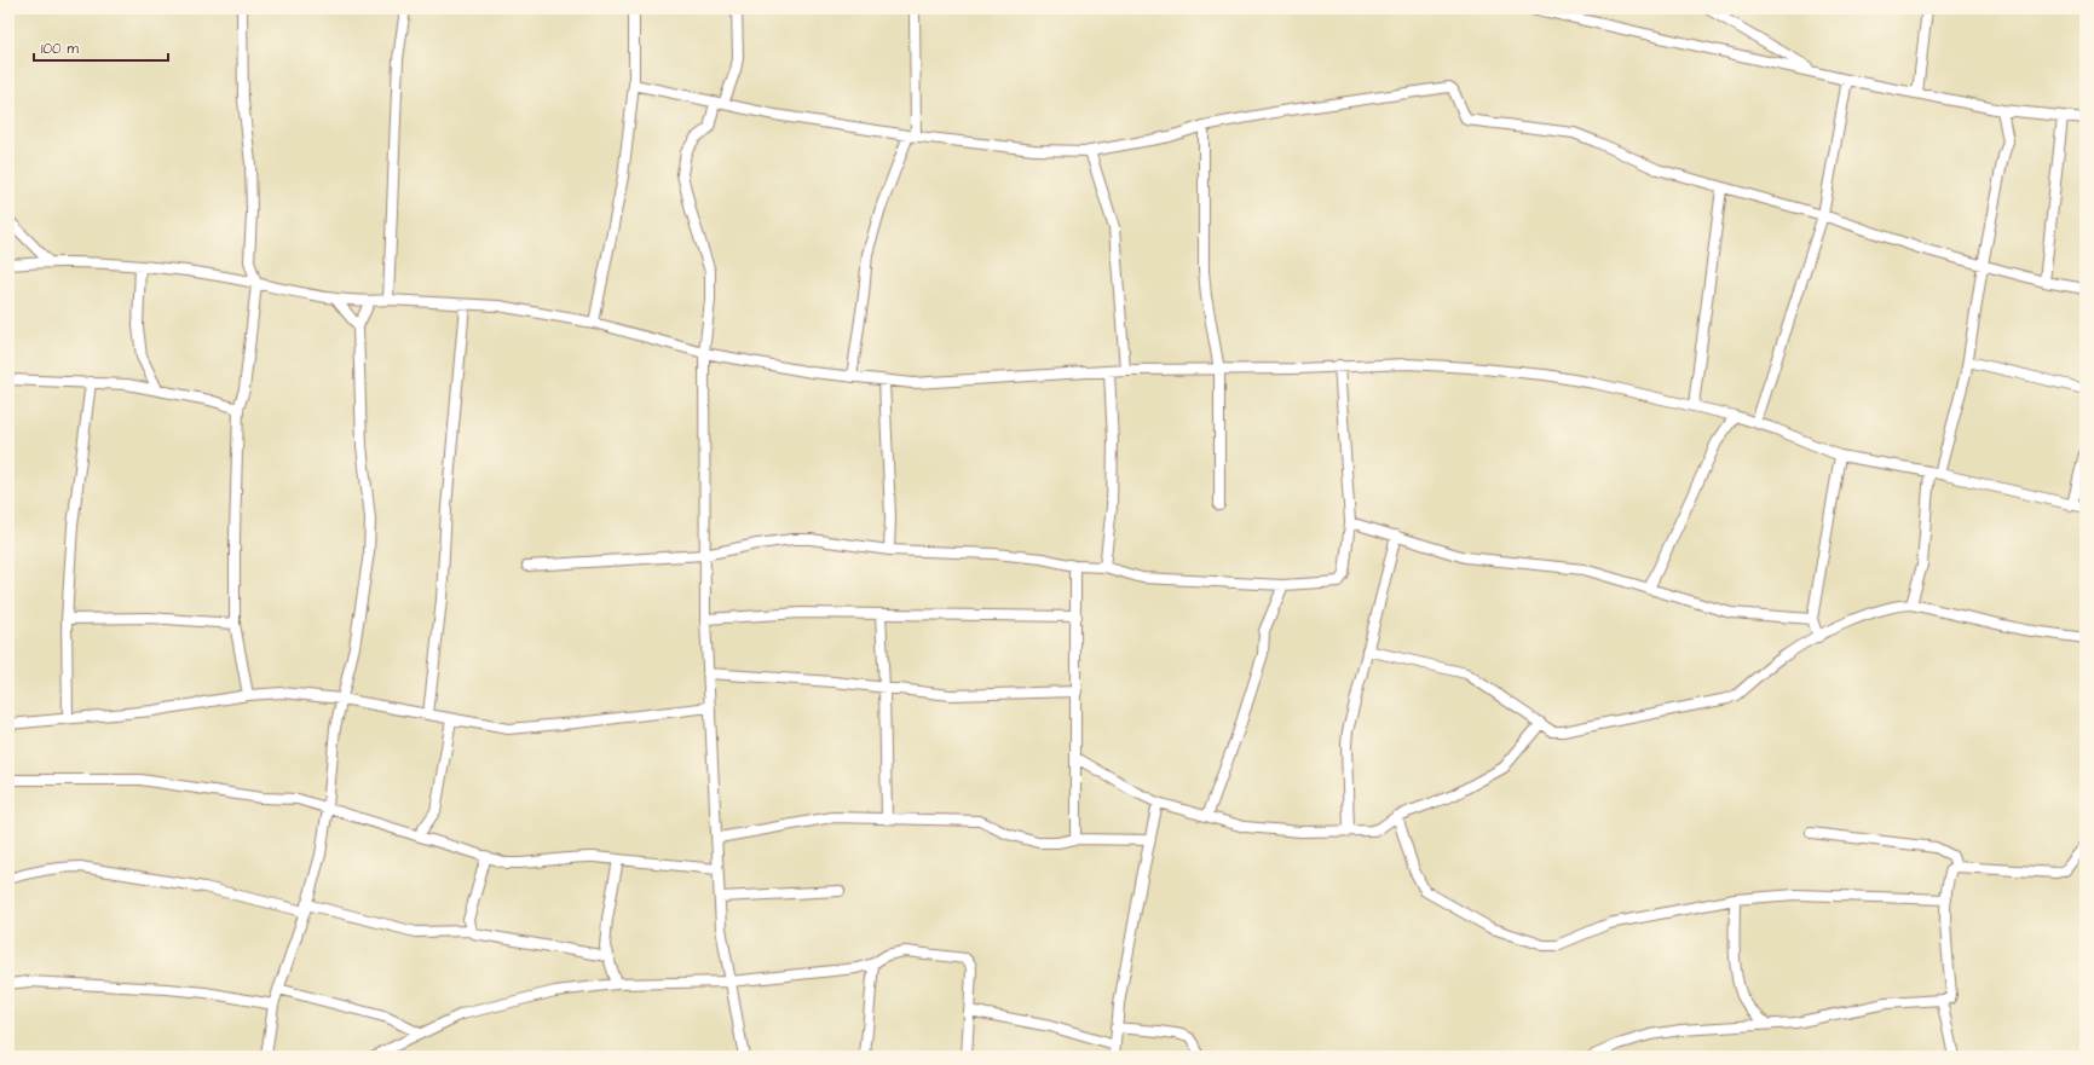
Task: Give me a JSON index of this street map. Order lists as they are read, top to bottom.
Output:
{
  "scale_bar": "100 m"
}
